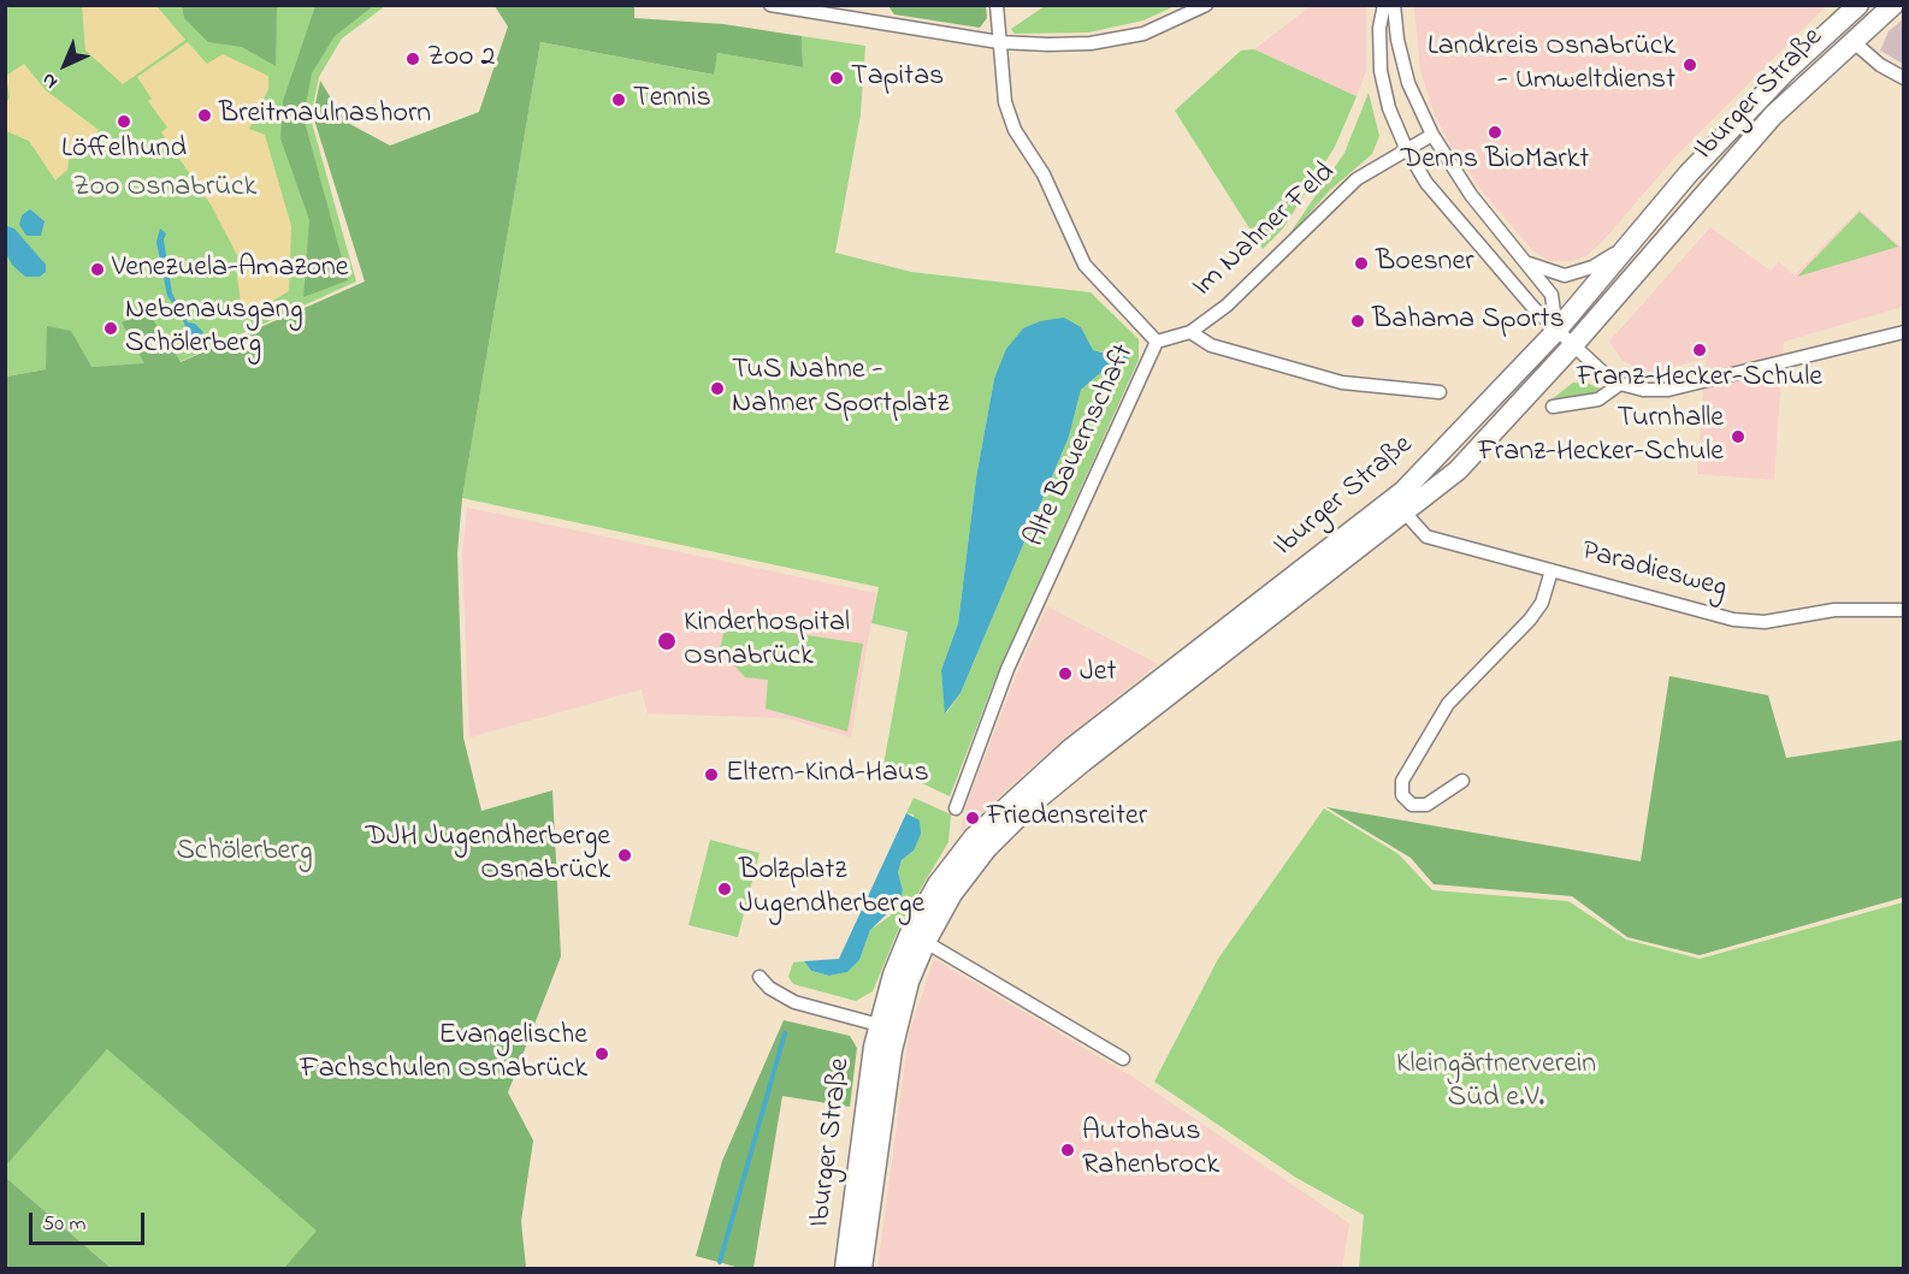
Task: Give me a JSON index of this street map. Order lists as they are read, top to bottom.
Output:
{
  "streets": {
    "main road": ["Iburger Straße"],
    "street": ["Im Nahner Feld", "Alte Bauernschaft", "Paradiesweg"]
  },
  "crossings": [
    ["Iburger Straße", "Paradiesweg"],
    ["Im Nahner Feld", "Alte Bauernschaft"]
  ],
  "parks": ["Zoo Osnabrück", "Schölerberg", "Kleingärtnerverein Süd e.V."],
  "places": [
    "Zoo 2",
    "Landkreis Osnabrück - Umweltdienst",
    "Tapitas",
    "Tennis",
    "Breitmaulnashorn",
    "Löffelhund",
    "Denns BioMarkt",
    "Boesner",
    "Venezuela-Amazone",
    "Bahama Sports",
    "Nebenausgang Schölerberg",
    "Franz-Hecker-Schule",
    "TuS Nahne - Nahner Sportplatz",
    "Turnhalle Franz-Hecker-Schule",
    "Kinderhospital Osnabrück",
    "Jet",
    "Eltern-Kind-Haus",
    "Friedensreiter",
    "DJH Jugendherberge Osnabrück",
    "Bolzplatz Jugendherberge",
    "Evangelische Fachschulen Osnabrück",
    "Autohaus Rahenbrock"
  ],
  "scale_bar": "50 m",
  "north": "bottom left"
}
